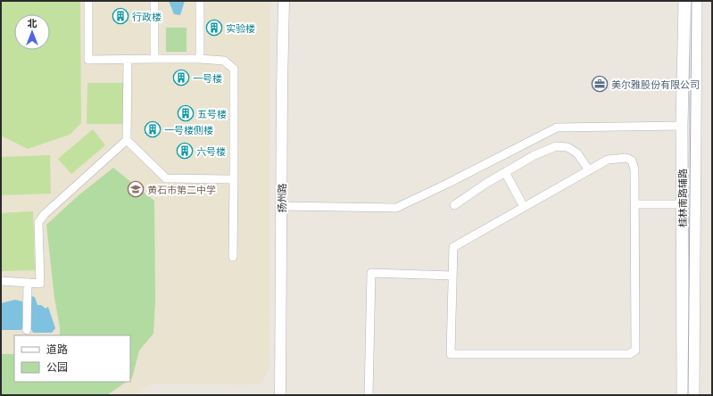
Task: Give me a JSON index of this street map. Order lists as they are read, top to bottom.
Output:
{
  "streets": {
    "main road": ["桂林南路辅路"],
    "street": ["扬州路"]
  },
  "places": {
    "building": [
      "行政楼",
      "实验楼",
      "一号楼",
      "五号楼",
      "一号楼侧楼",
      "六号楼"
    ],
    "office": ["美尔雅股份有限公司"],
    "school or university": ["黄石市第二中学"]
  },
  "legend": ["道路", "公园"],
  "north": "top"
}
